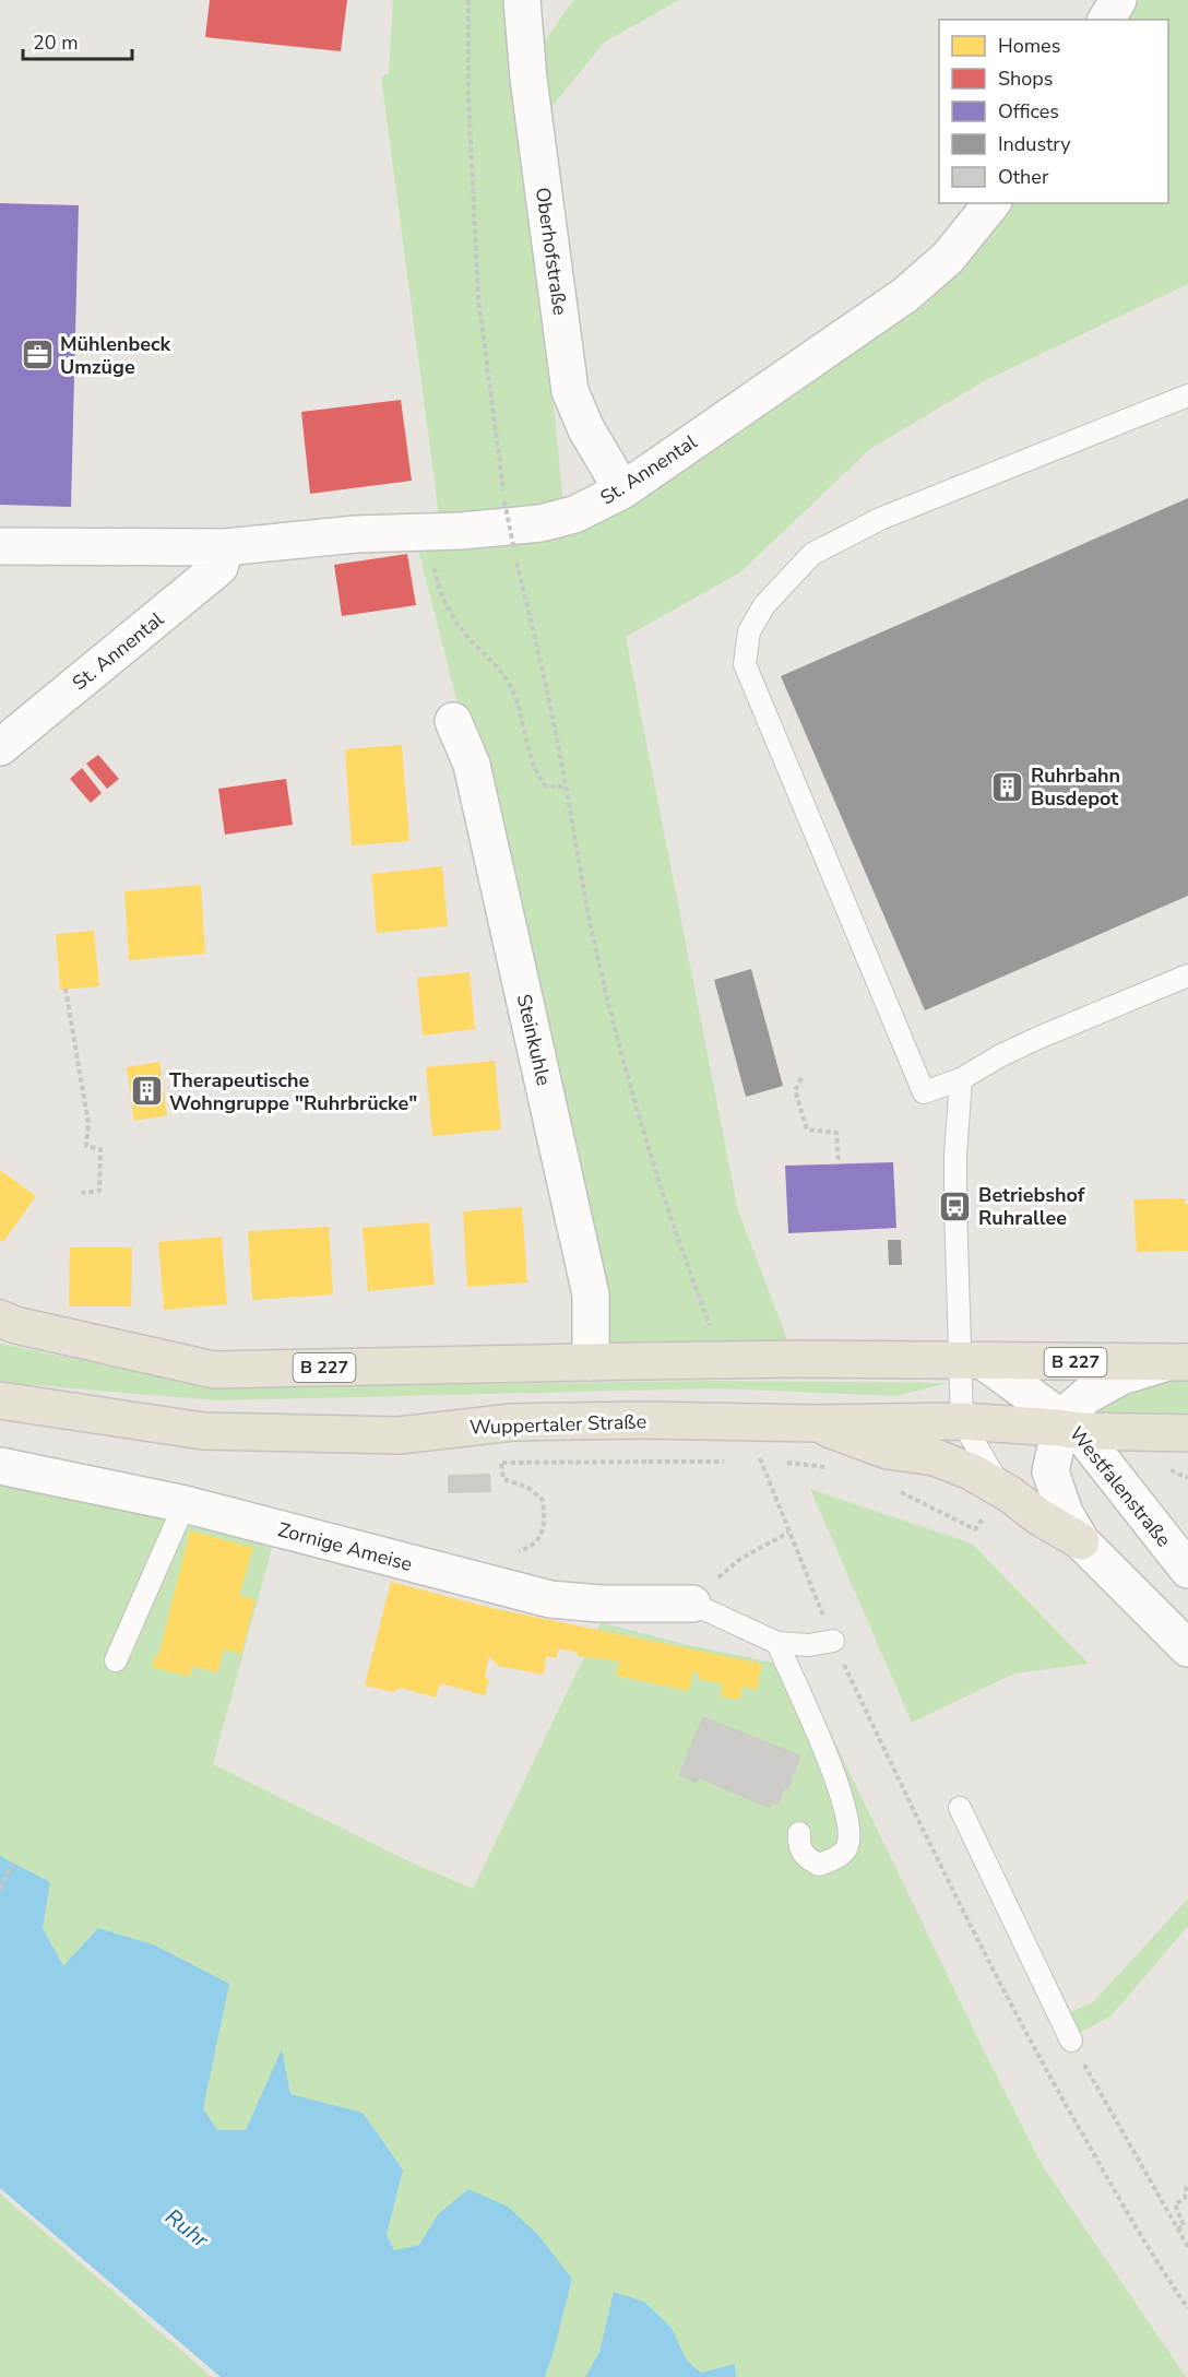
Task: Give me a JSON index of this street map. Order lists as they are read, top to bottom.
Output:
{
  "streets": {
    "main road": ["B 227", "Wuppertaler Straße"],
    "street": [
      "Oberhofstraße",
      "St. Annental",
      "Steinkuhle",
      "Westfalenstraße",
      "Zornige Ameise"
    ]
  },
  "crossings": [
    ["Oberhofstraße", "St. Annental"],
    ["Steinkuhle", "B 227"],
    ["B 227", "Westfalenstraße"],
    ["Wuppertaler Straße", "Westfalenstraße"]
  ],
  "water": ["Ruhr"],
  "places": {
    "office": ["Mühlenbeck Umzüge"],
    "building": ["Ruhrbahn Busdepot", "Therapeutische Wohngruppe \"Ruhrbrücke\""],
    "bus stop": ["Betriebshof Ruhrallee"]
  },
  "legend": [
    "Homes",
    "Shops",
    "Offices",
    "Industry",
    "Other"
  ],
  "scale_bar": "20 m"
}
